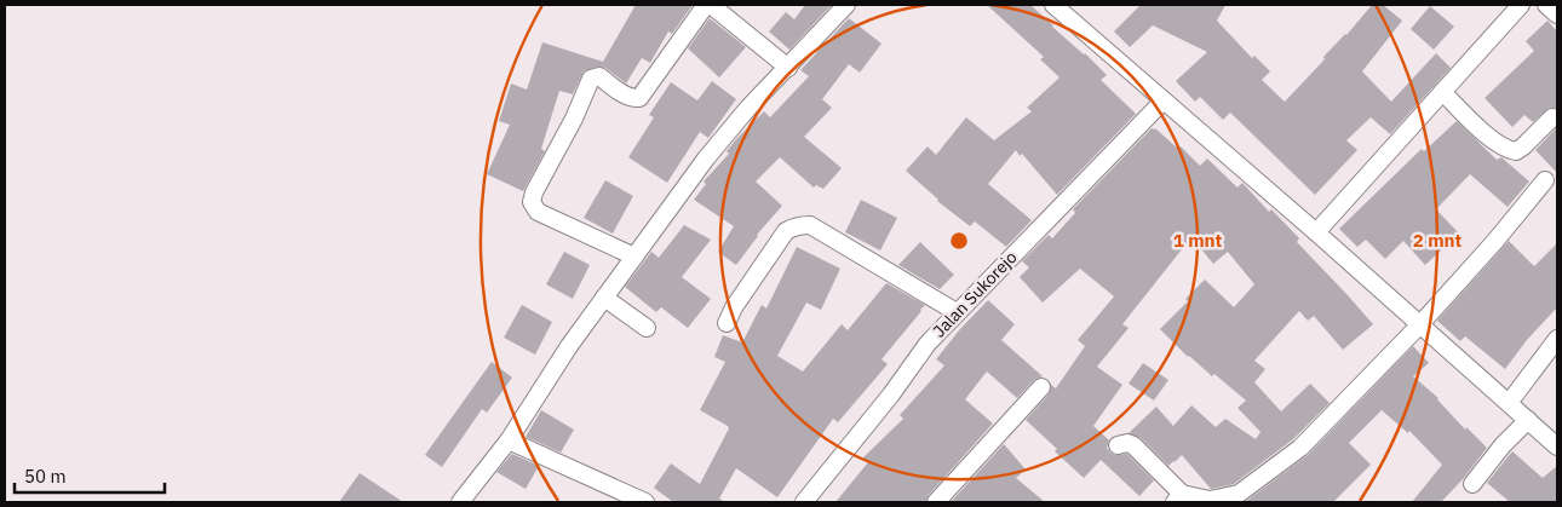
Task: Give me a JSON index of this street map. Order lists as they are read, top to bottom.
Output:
{
  "streets": {
    "street": ["Jalan Sukorejo"]
  },
  "scale_bar": "50 m",
  "rings": ["1 mnt", "2 mnt"]
}
